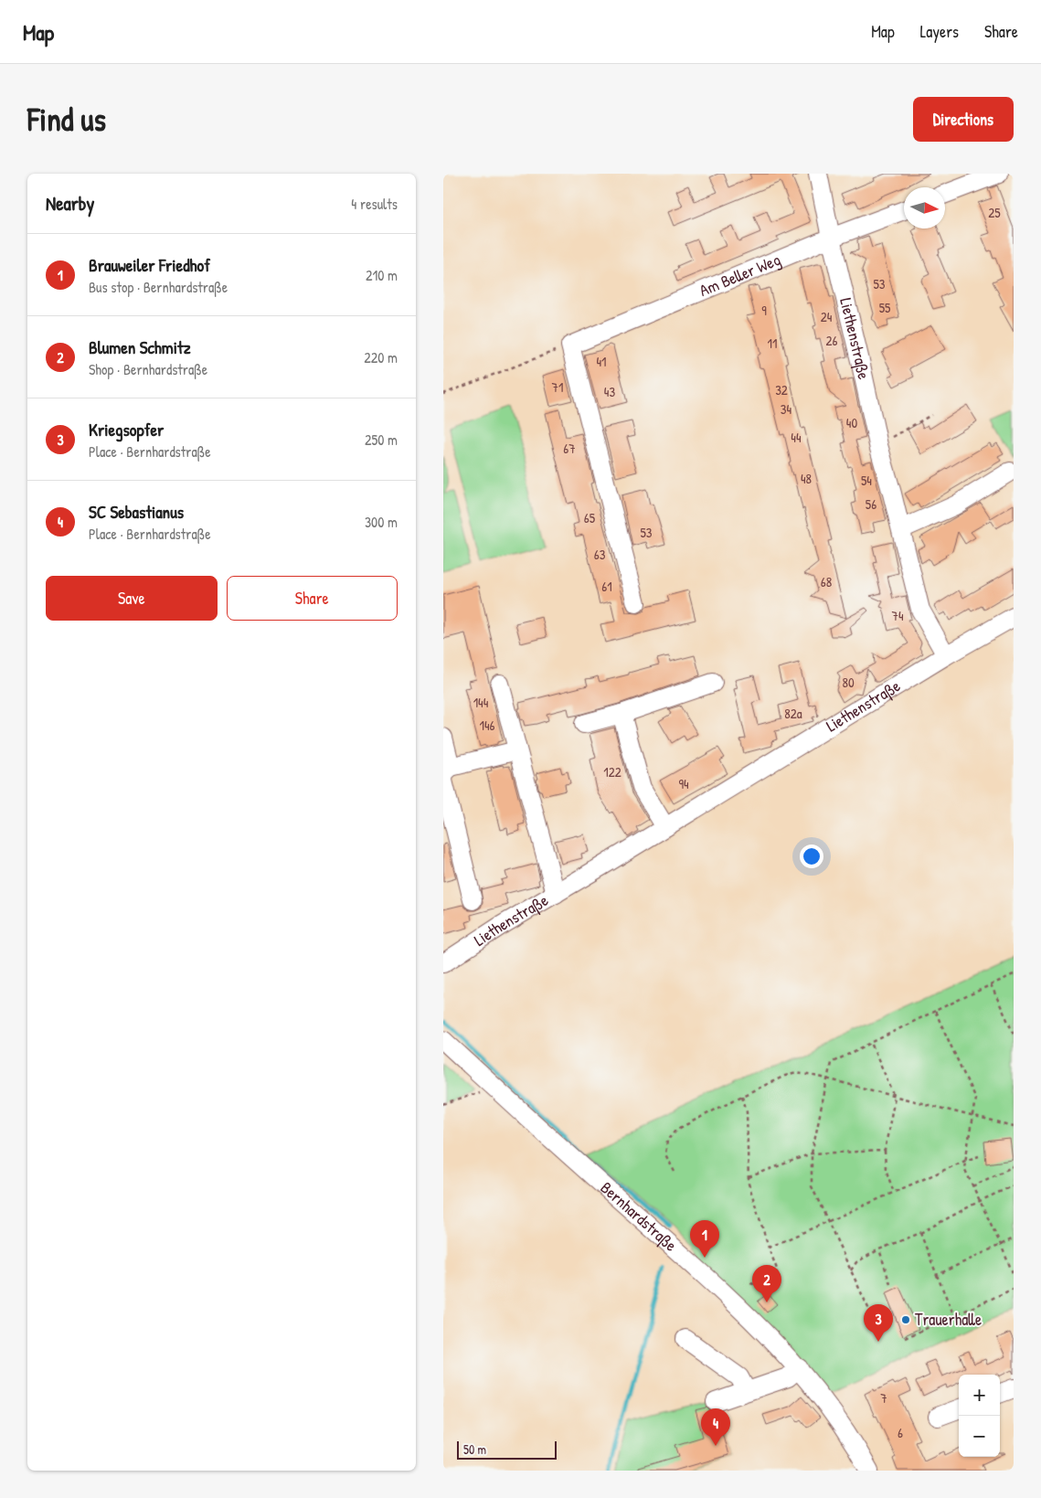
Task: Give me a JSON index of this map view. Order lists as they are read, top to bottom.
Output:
{
  "streets": {
    "street": ["Am Beller Weg", "Liethenstraße", "Bernhardstraße"]
  },
  "crossings": [
    ["Am Beller Weg", "Liethenstraße"]
  ],
  "places": ["Trauerhalle"],
  "house_numbers": [
    "25",
    "53",
    "55",
    "9",
    "24",
    "26",
    "11",
    "41",
    "71",
    "32",
    "43",
    "34",
    "40",
    "44",
    "67",
    "48",
    "54",
    "56",
    "65",
    "53",
    "63",
    "68",
    "61",
    "74",
    "80",
    "144",
    "82a",
    "146",
    "122",
    "94",
    "7",
    "6"
  ],
  "scale_bar": "50 m",
  "north": "right",
  "page": {
    "header": "Map",
    "nav": ["Map", "Layers", "Share"],
    "buttons": [
      "Directions",
      ["Save", "Share"]
    ],
    "title": "Find us",
    "heading": ["Nearby", "4 results"],
    "list": [
      {
        "mark": "1",
        "name": "Brauweiler Friedhof",
        "note": "Bus stop · Bernhardstraße",
        "value": "210 m"
      },
      {
        "mark": "2",
        "name": "Blumen Schmitz",
        "note": "Shop · Bernhardstraße",
        "value": "220 m"
      },
      {
        "mark": "3",
        "name": "Kriegsopfer",
        "note": "Place · Bernhardstraße",
        "value": "250 m"
      },
      {
        "mark": "4",
        "name": "SC Sebastianus",
        "note": "Place · Bernhardstraße",
        "value": "300 m"
      }
    ],
    "pins": [
      "1",
      "2",
      "3",
      "4"
    ],
    "map_buttons": ["+", "−"],
    "scale": "50 m"
  }
}
